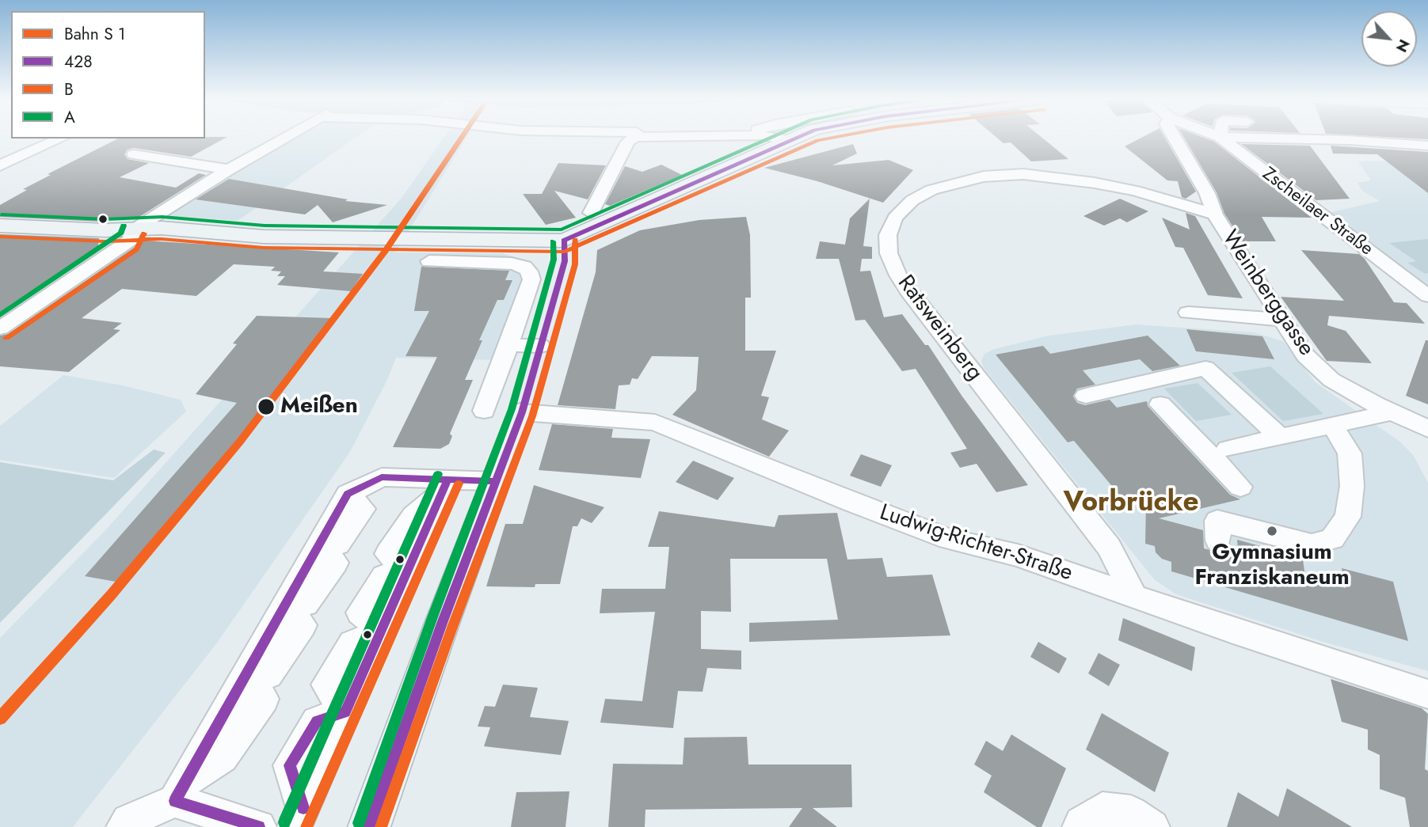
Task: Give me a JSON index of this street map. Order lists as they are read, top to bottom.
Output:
{
  "streets": {
    "street": [
      "Zscheilaer Straße",
      "Weinberggasse",
      "Ratsweinberg",
      "Ludwig-Richter-Straße"
    ]
  },
  "crossings": [
    ["Weinberggasse", "Ratsweinberg"],
    ["Ratsweinberg", "Ludwig-Richter-Straße"]
  ],
  "districts": ["Vorbrücke"],
  "places": ["Meißen", "Gymnasium Franziskaneum"],
  "lines": ["transit line 428", "transit line B", "transit line A"],
  "legend": [
    "Bahn S 1",
    "428",
    "B",
    "A"
  ],
  "north": "bottom right"
}
